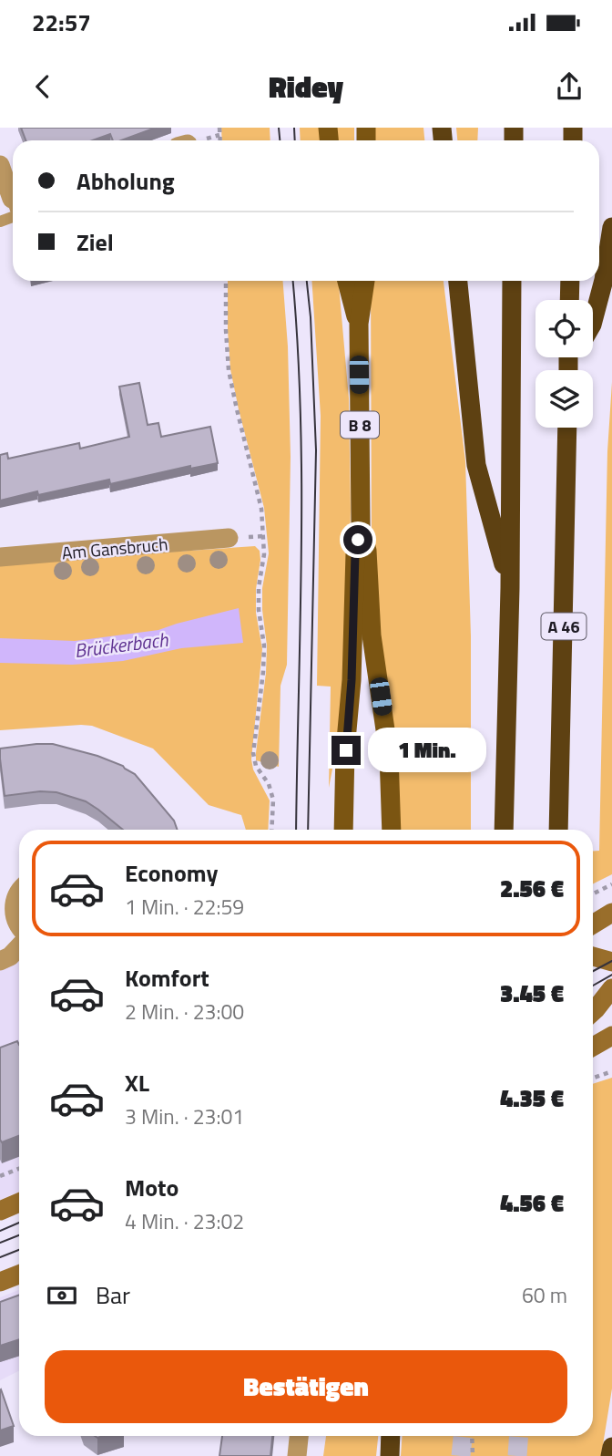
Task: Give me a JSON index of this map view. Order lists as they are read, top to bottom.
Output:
{
  "streets": {
    "highway": ["A 46"],
    "main road": ["B 8"],
    "street": ["Am Gansbruch"]
  },
  "water": ["Brückerbach"],
  "page": {
    "status": "22:57",
    "header": "Ridey",
    "banner": ["Abholung", "Ziel"],
    "bubble": "1 Min.",
    "list": [
      {
        "name": "Economy",
        "note": "1 Min. · 22:59",
        "value": "2.56 €"
      },
      {
        "name": "Komfort",
        "note": "2 Min. · 23:00",
        "value": "3.45 €"
      },
      {
        "name": "XL",
        "note": "3 Min. · 23:01",
        "value": "4.35 €"
      },
      {
        "name": "Moto",
        "note": "4 Min. · 23:02",
        "value": "4.56 €"
      }
    ],
    "pay": ["Bar", "60 m"],
    "buttons": "Bestätigen"
  }
}
